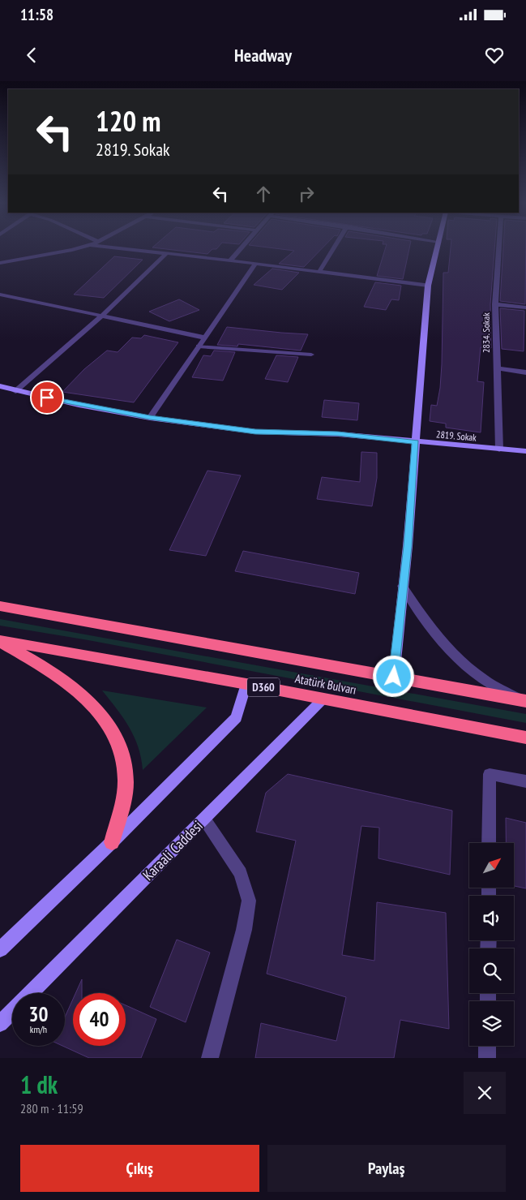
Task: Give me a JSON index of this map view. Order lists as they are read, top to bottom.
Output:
{
  "streets": {
    "highway": ["Atatürk Bulvarı", "D360"],
    "main road": ["2819. Sokak", "Karaali Caddesi"],
    "street": ["2834. Sokak"]
  },
  "crossings": [
    ["2834. Sokak", "2819. Sokak"],
    ["Atatürk Bulvarı", "Karaali Caddesi"]
  ],
  "north": "top right",
  "page": {
    "status": "11:58",
    "header": "Headway",
    "turn": ["120 m", "2819. Sokak"],
    "speed": "30 km/h",
    "limit": "40",
    "heading": ["1 dk", "280 m · 11:59"],
    "buttons": ["Çıkış", "Paylaş"]
  }
}
